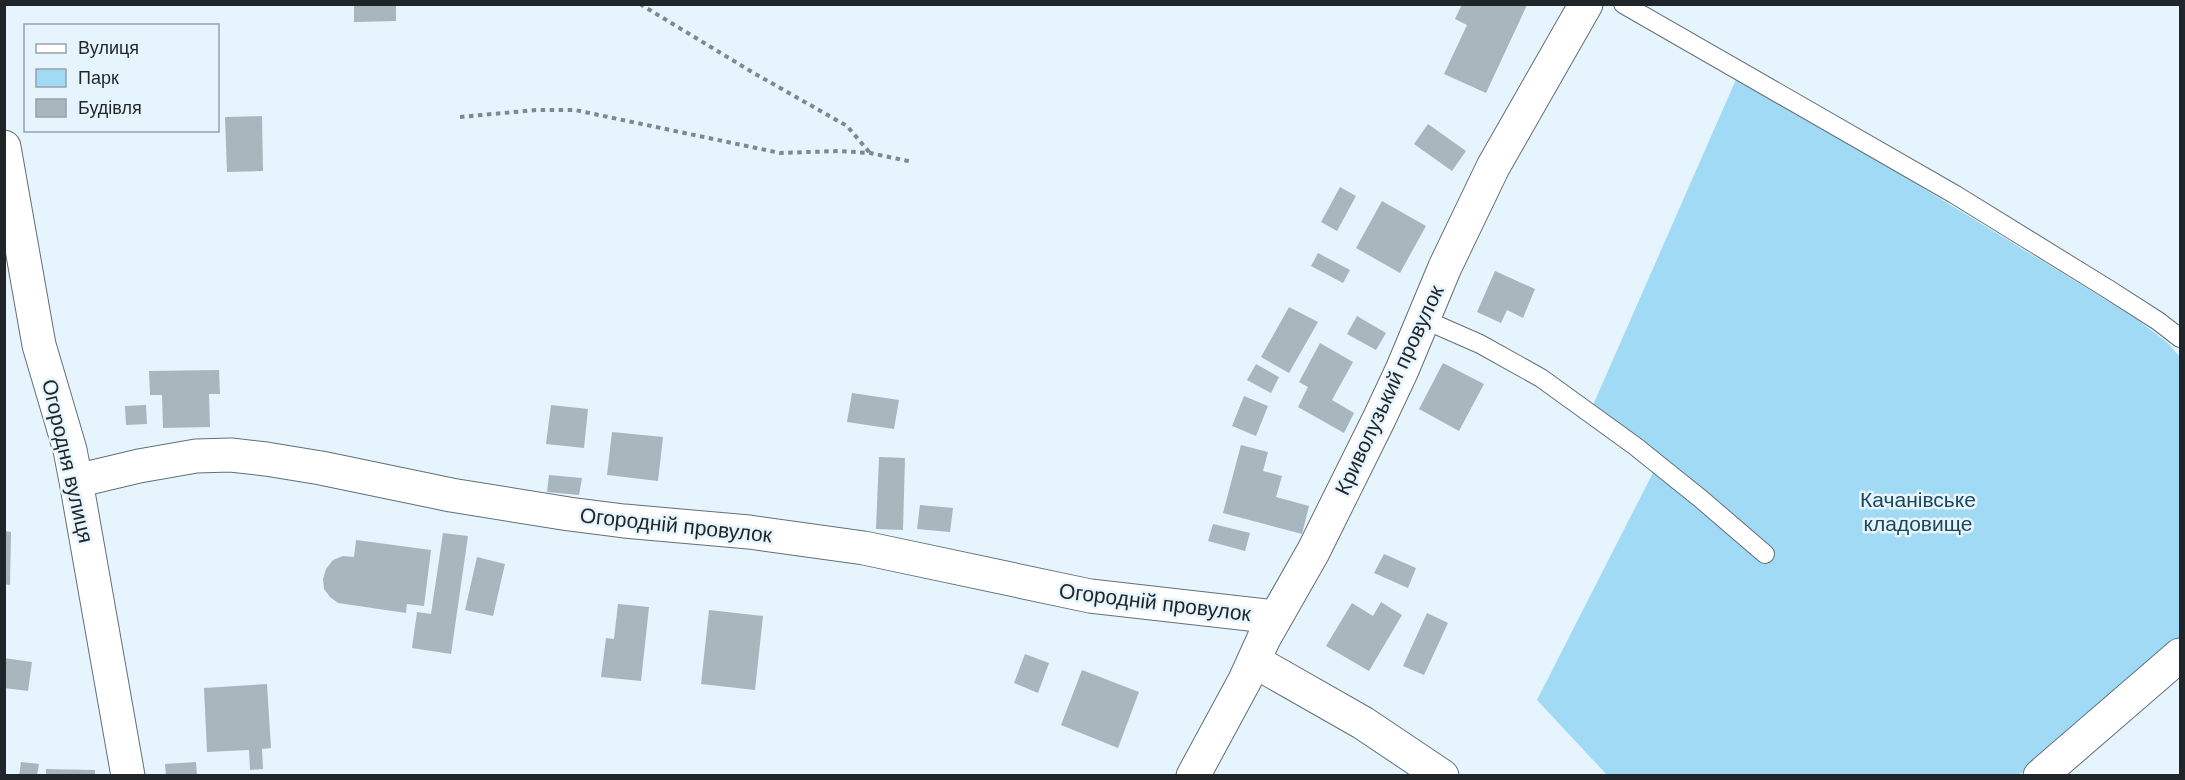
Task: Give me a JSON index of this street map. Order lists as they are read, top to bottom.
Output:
{
  "streets": {
    "street": ["Криволузький провулок", "Огородня вулиця", "Огородній провулок"]
  },
  "crossings": [
    ["Криволузький провулок", "Огородній провулок"],
    ["Огородня вулиця", "Огородній провулок"]
  ],
  "parks": ["Качанівське кладовище"],
  "legend": ["Вулиця", "Парк", "Будівля"]
}
